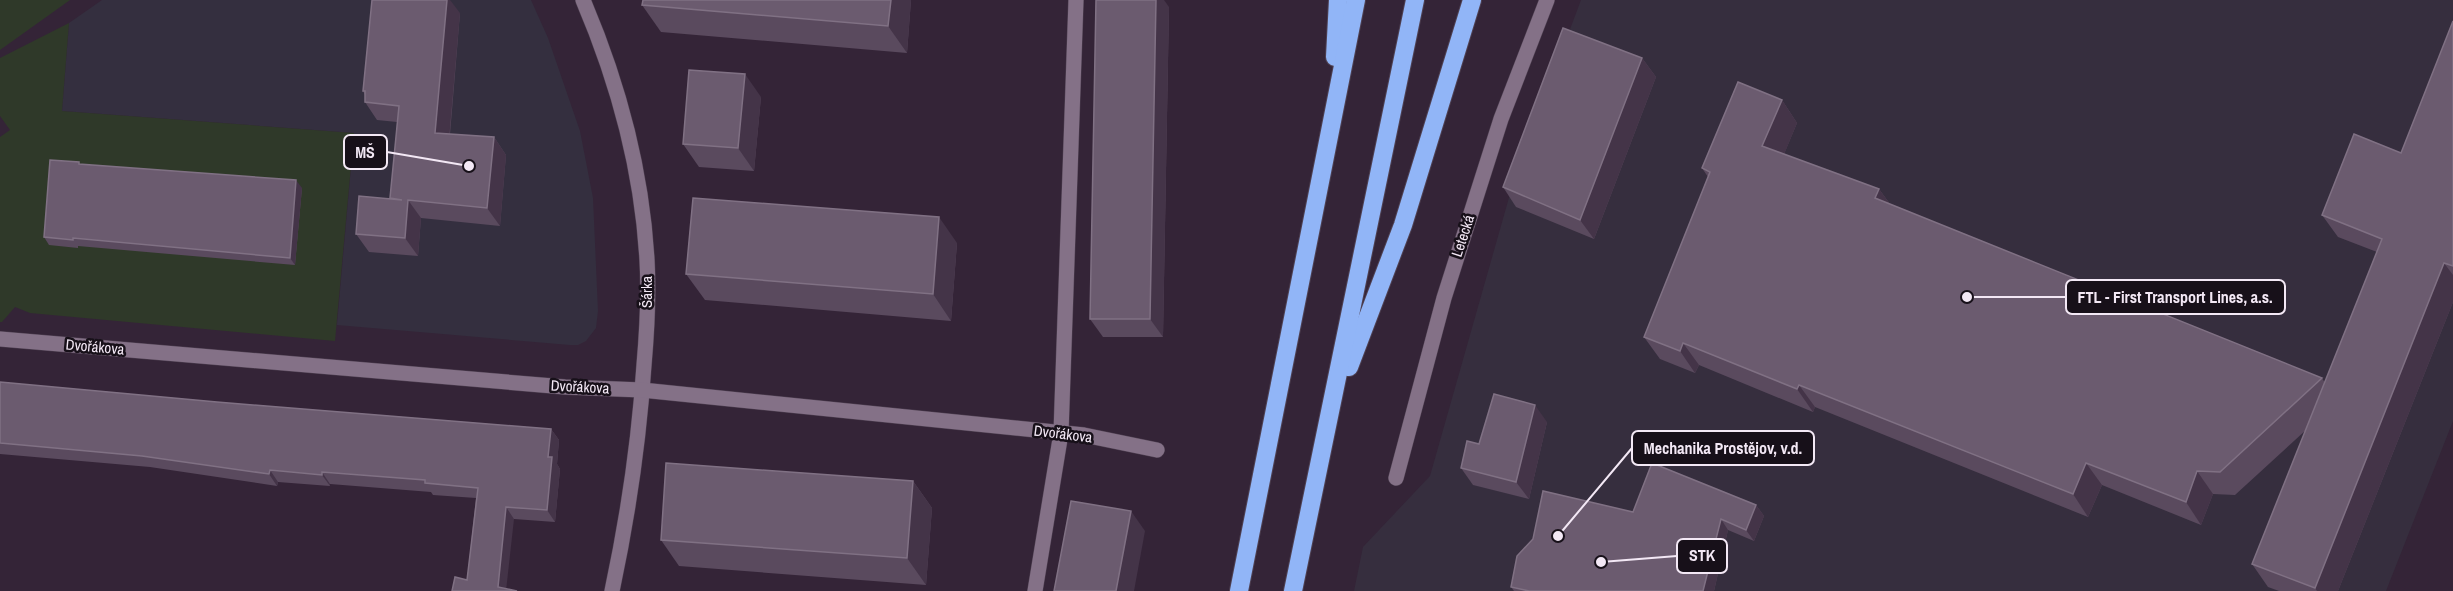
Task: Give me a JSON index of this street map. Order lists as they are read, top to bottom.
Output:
{
  "streets": {
    "street": ["Letecká", "Šárka", "Dvořákova"]
  },
  "crossings": [
    ["Šárka", "Dvořákova"]
  ],
  "places": [
    "MŠ",
    "FTL - First Transport Lines, a.s.",
    "Mechanika Prostějov, v.d.",
    "STK"
  ]
}
